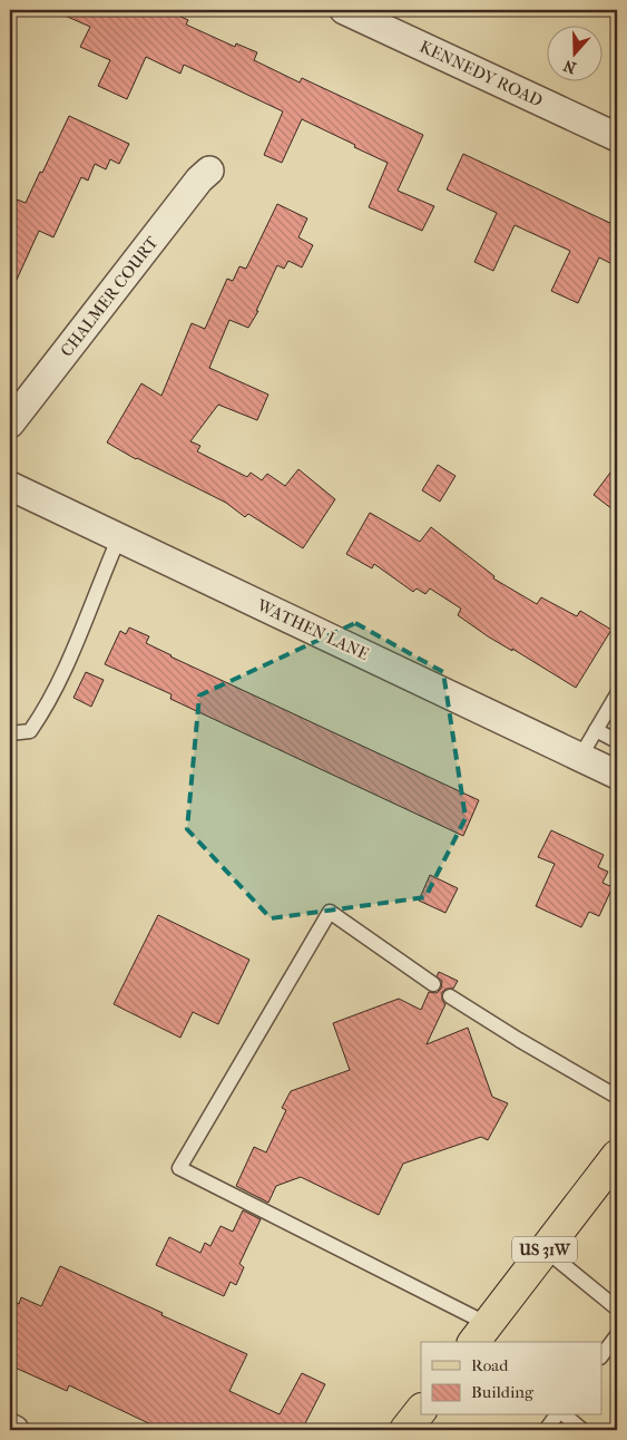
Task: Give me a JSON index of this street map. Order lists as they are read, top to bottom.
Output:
{
  "streets": {
    "main road": ["US 31W"],
    "street": ["KENNEDY ROAD", "CHALMER COURT", "WATHEN LANE"]
  },
  "legend": ["Road", "Building"],
  "north": "bottom"
}
